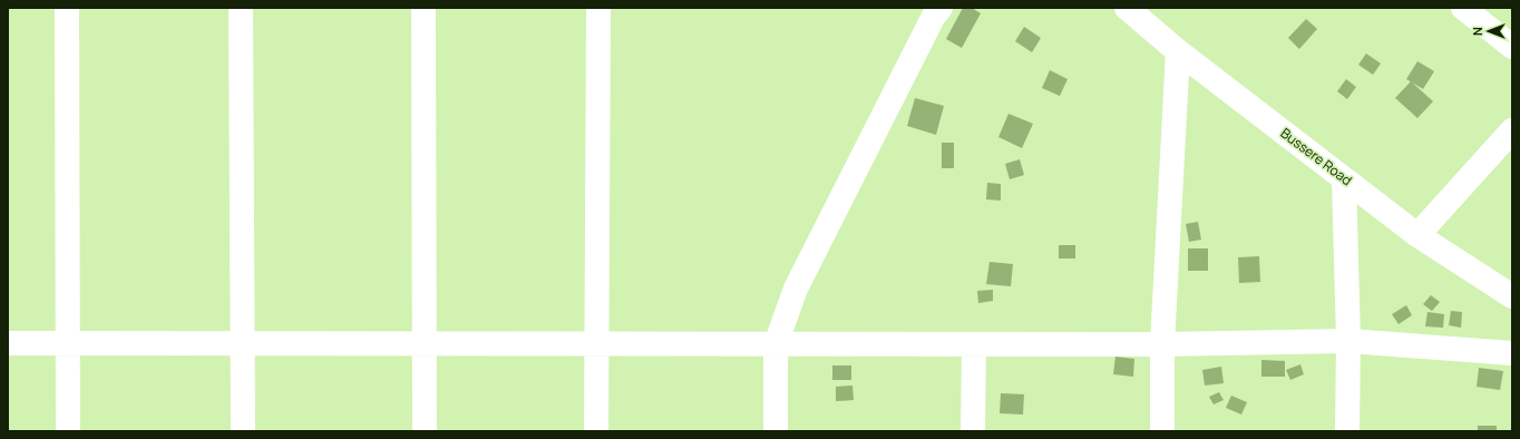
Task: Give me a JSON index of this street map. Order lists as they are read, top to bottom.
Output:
{
  "streets": {
    "street": ["Bussere Road"]
  },
  "north": "left"
}
